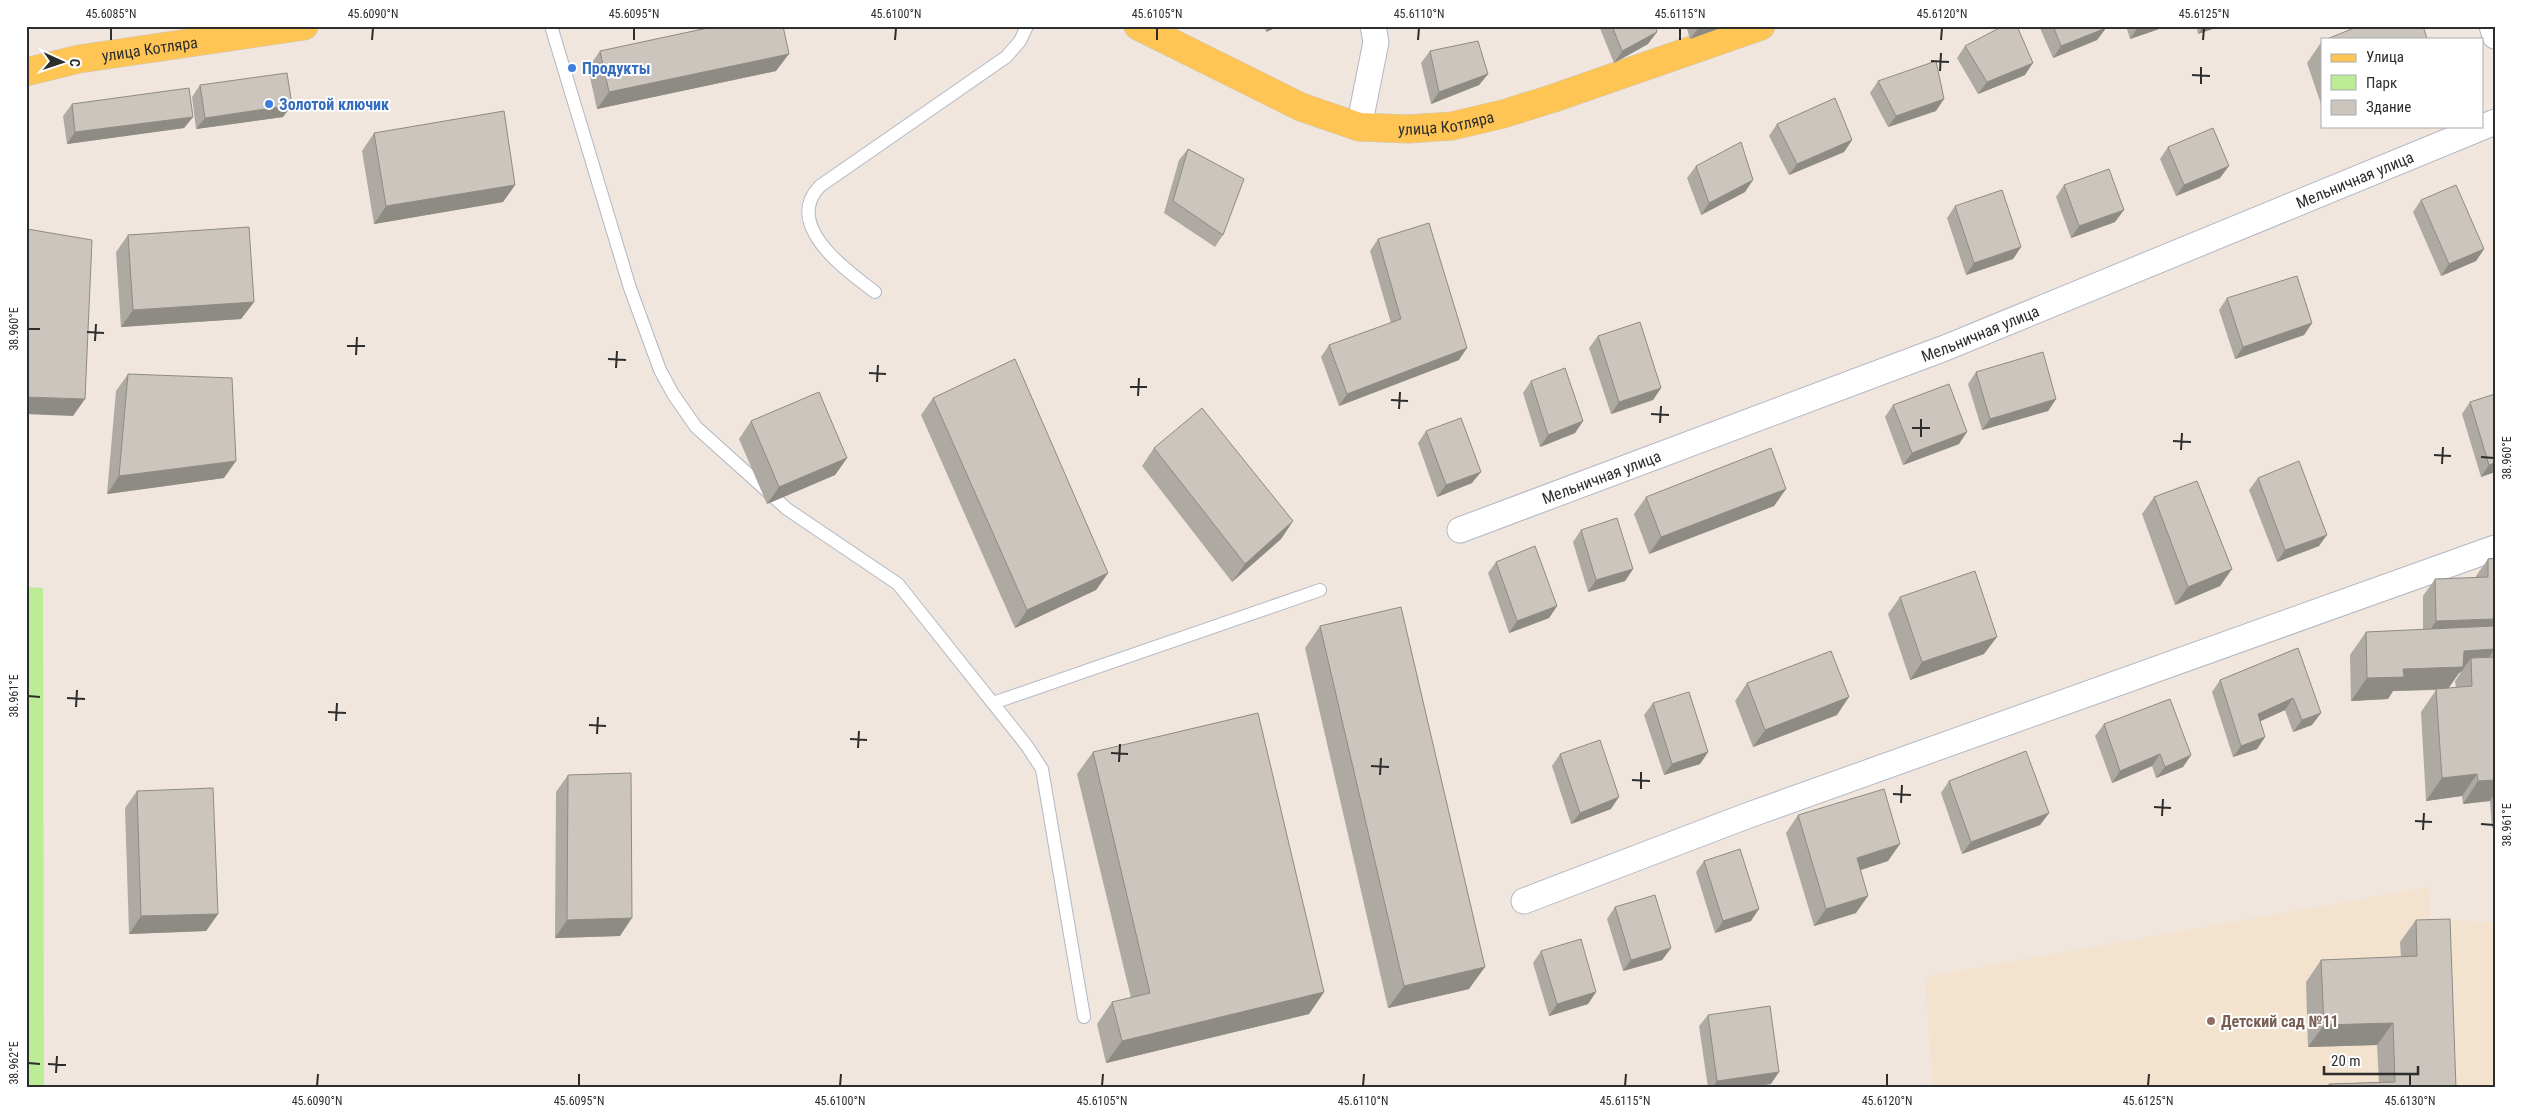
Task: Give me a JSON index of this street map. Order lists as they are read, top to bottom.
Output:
{
  "streets": {
    "main road": ["улица Котляра"],
    "street": ["Мельничная улица"]
  },
  "places": ["Продукты", "Золотой ключик", "Детский сад №11"],
  "legend": ["Улица", "Парк", "Здание"],
  "scale_bar": "20 m",
  "north": "right",
  "coordinates": [
    "45.6085°N",
    "45.6090°N",
    "45.6095°N",
    "45.6100°N",
    "45.6105°N",
    "45.6110°N",
    "45.6115°N",
    "45.6120°N",
    "45.6125°N",
    "38.960°E",
    "38.961°E",
    "38.962°E",
    "45.6130°N"
  ]
}
